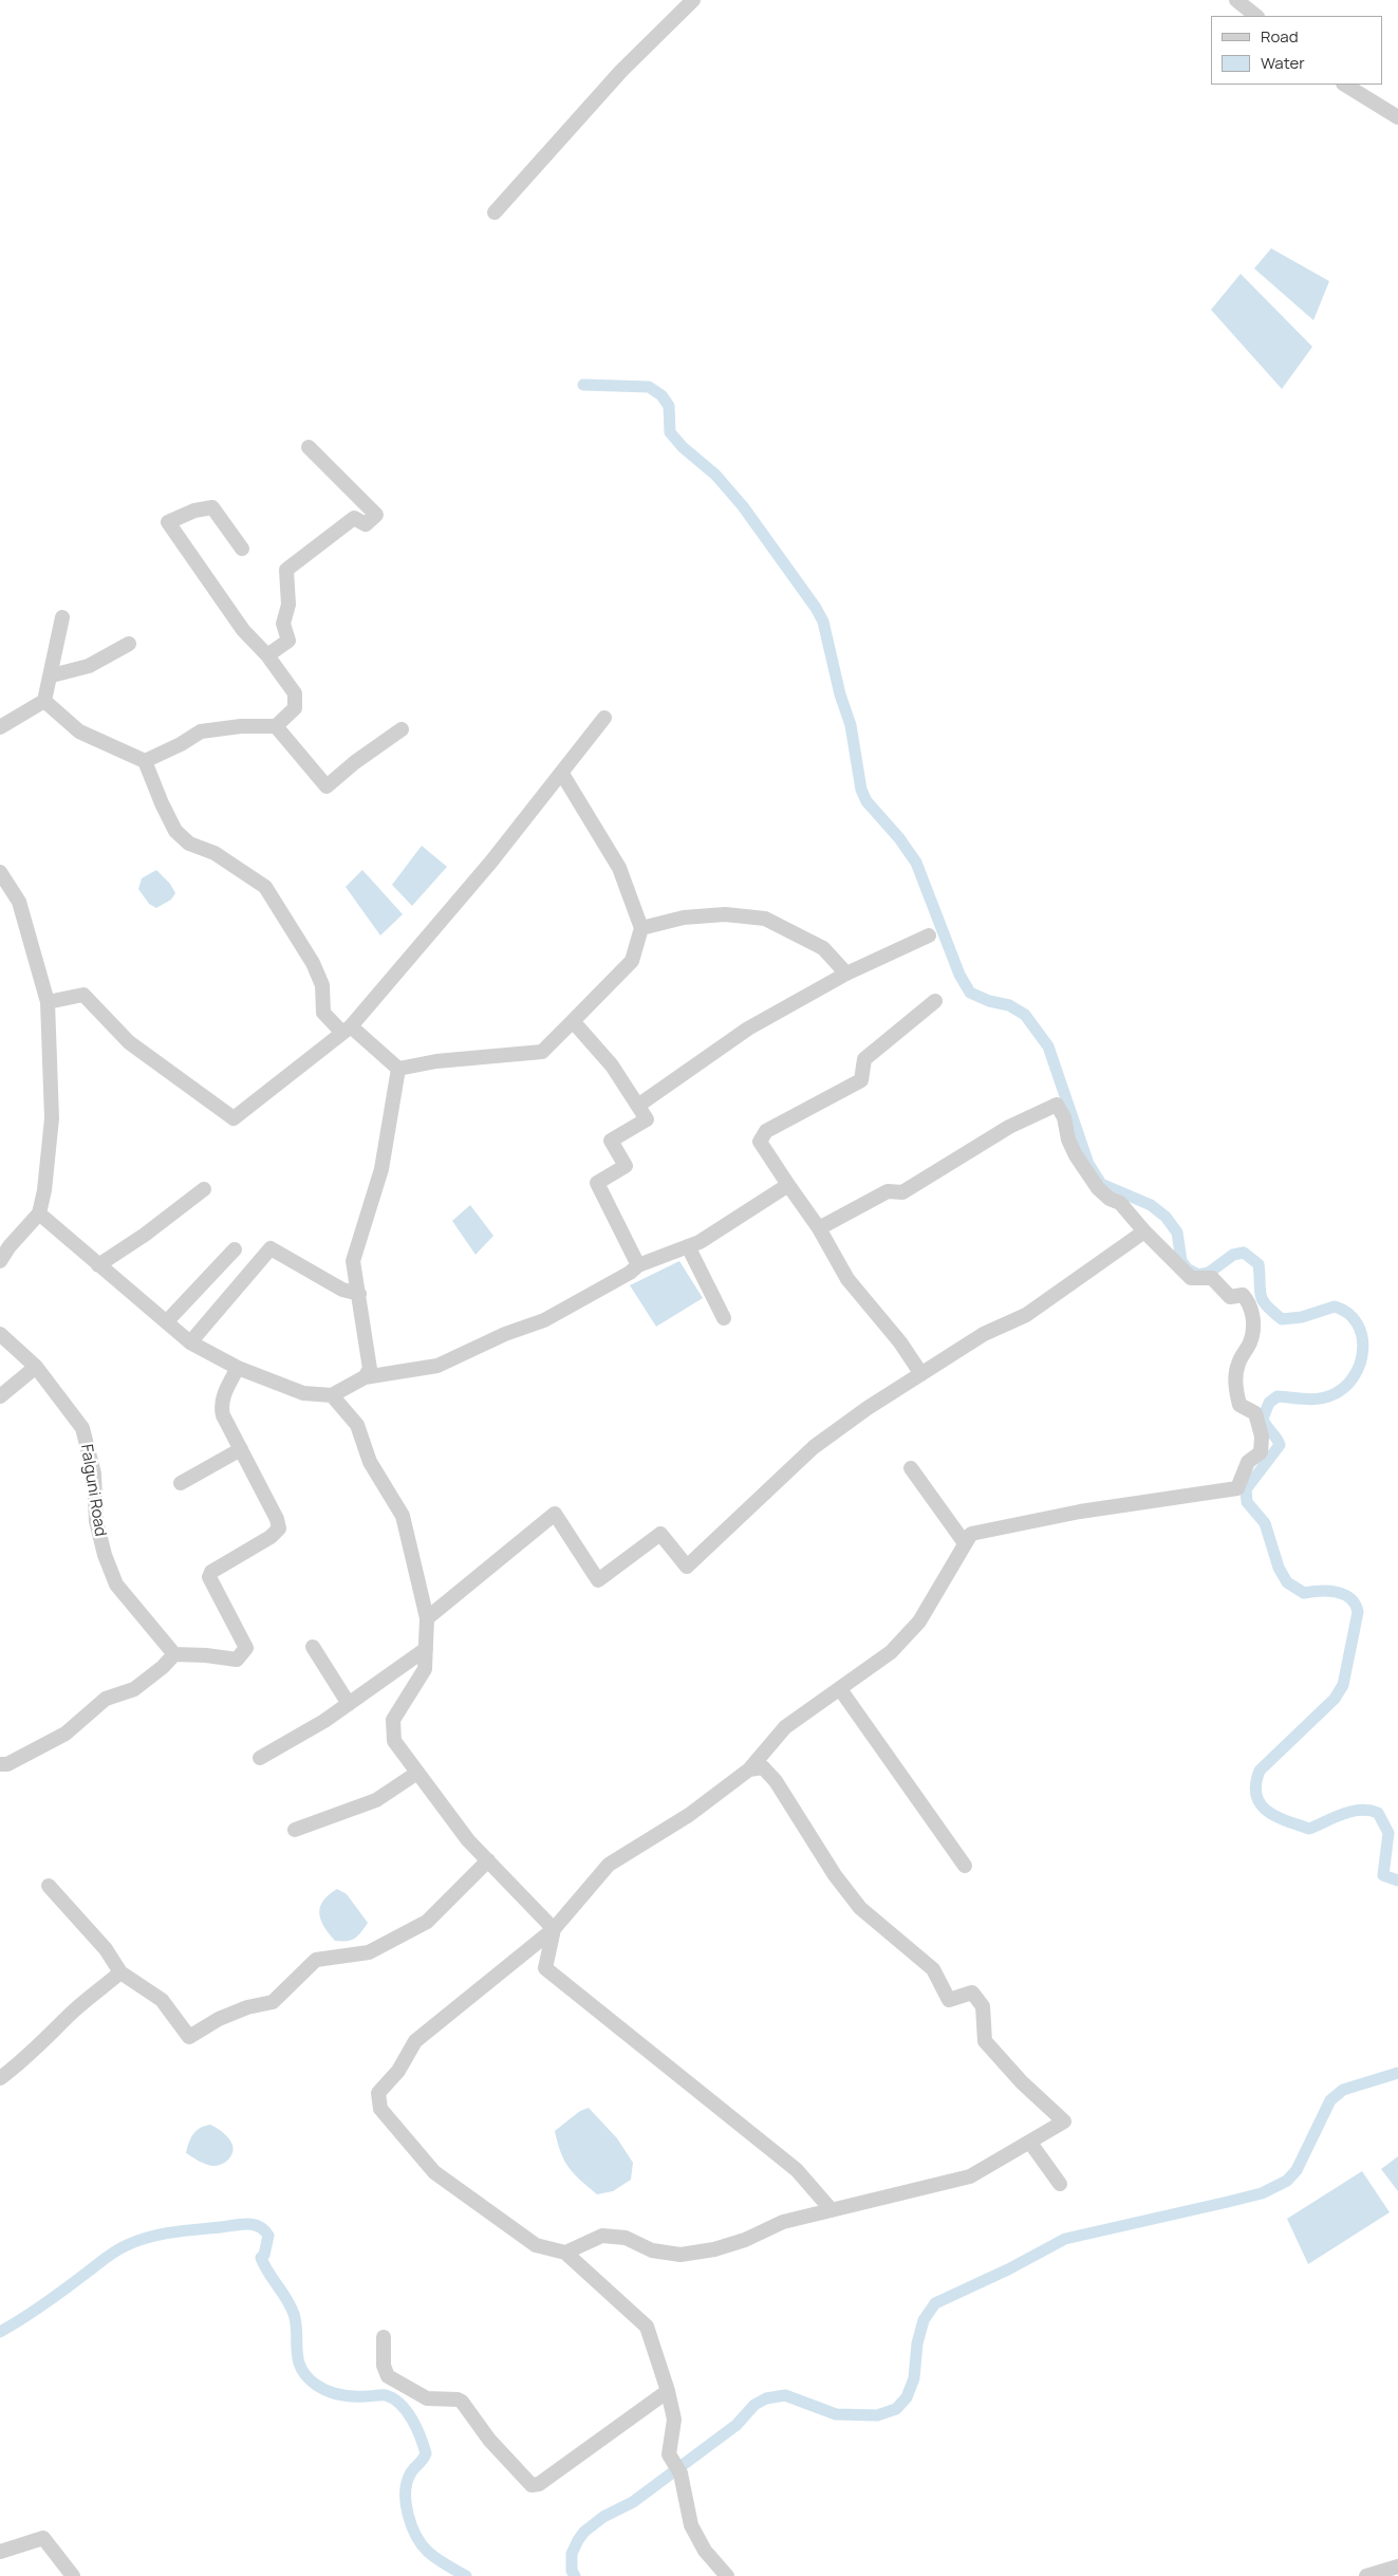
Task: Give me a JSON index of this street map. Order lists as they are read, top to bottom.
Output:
{
  "streets": {
    "street": ["Falguni Road"]
  },
  "legend": ["Road", "Water"]
}
